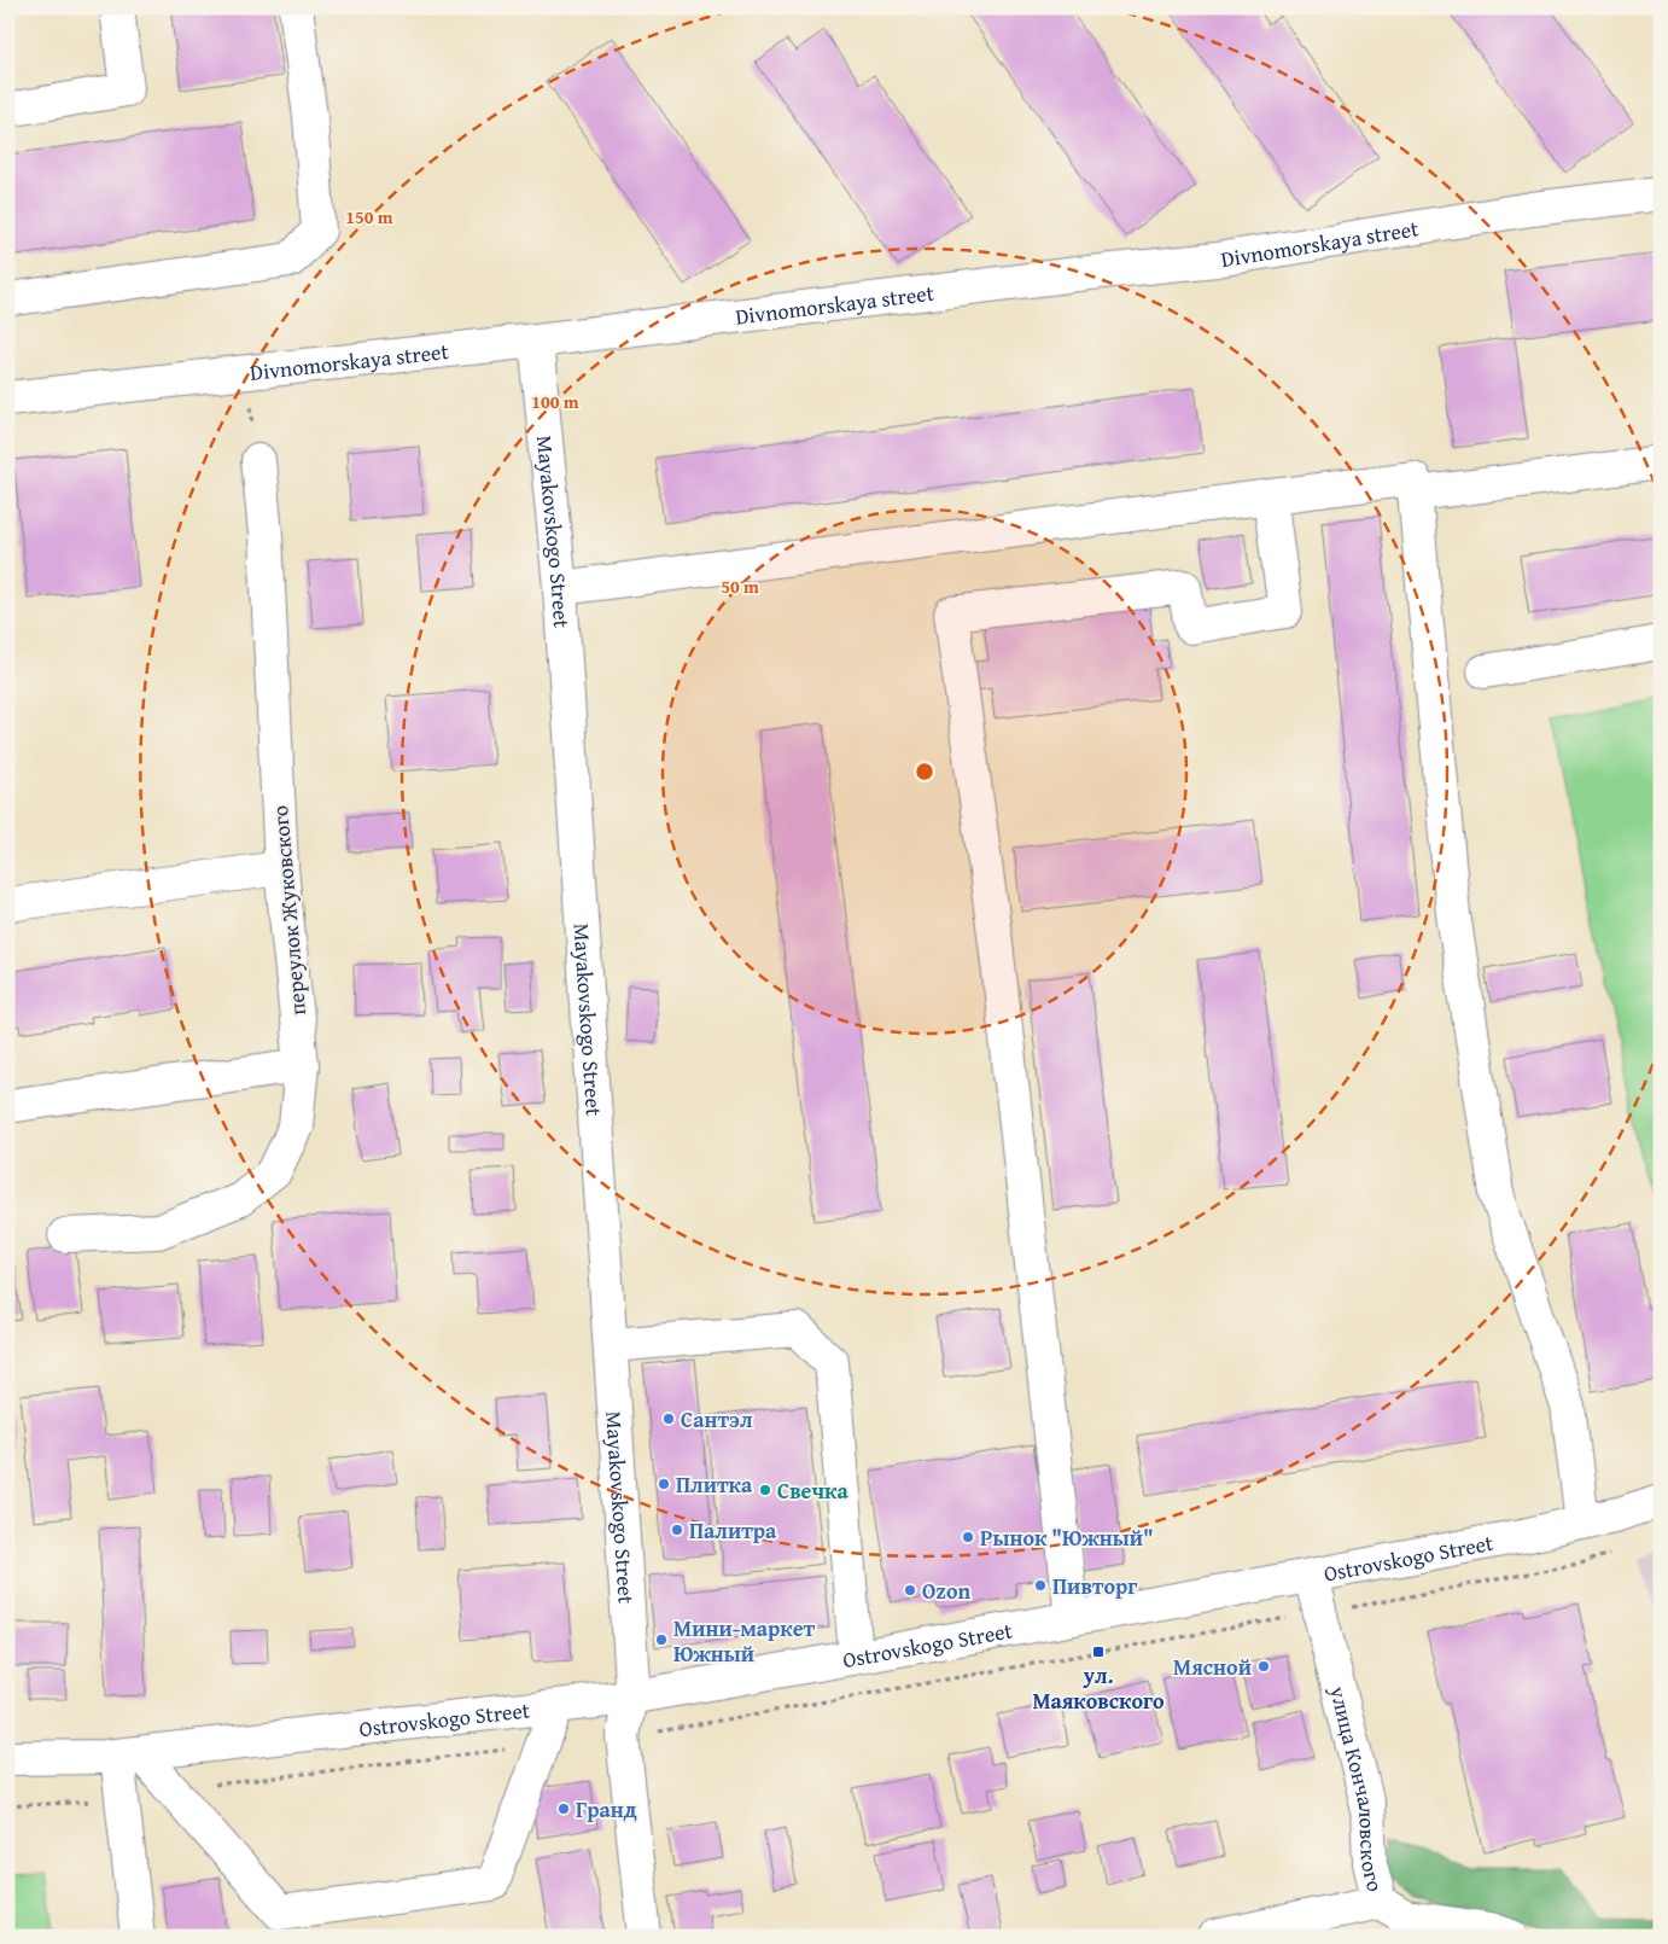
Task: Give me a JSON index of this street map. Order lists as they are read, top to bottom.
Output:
{
  "streets": {
    "street": [
      "Divnomorskaya street",
      "Mayakovskogo Street",
      "переулок Жуковского",
      "Ostrovskogo Street",
      "улица Кончаловского"
    ]
  },
  "crossings": [
    ["Divnomorskaya street", "Mayakovskogo Street"],
    ["Mayakovskogo Street", "Ostrovskogo Street"],
    ["Ostrovskogo Street", "улица Кончаловского"]
  ],
  "places": {
    "other": [
      "Сантэл",
      "Плитка",
      "Свечка",
      "Палитра",
      "Рынок \"Южный\"",
      "Пивторг",
      "Ozon",
      "Мини-маркет Южный",
      "Мясной",
      "Гранд"
    ],
    "transit": ["ул. Маяковского"]
  },
  "rings": ["150 m", "100 m", "50 m"]
}
